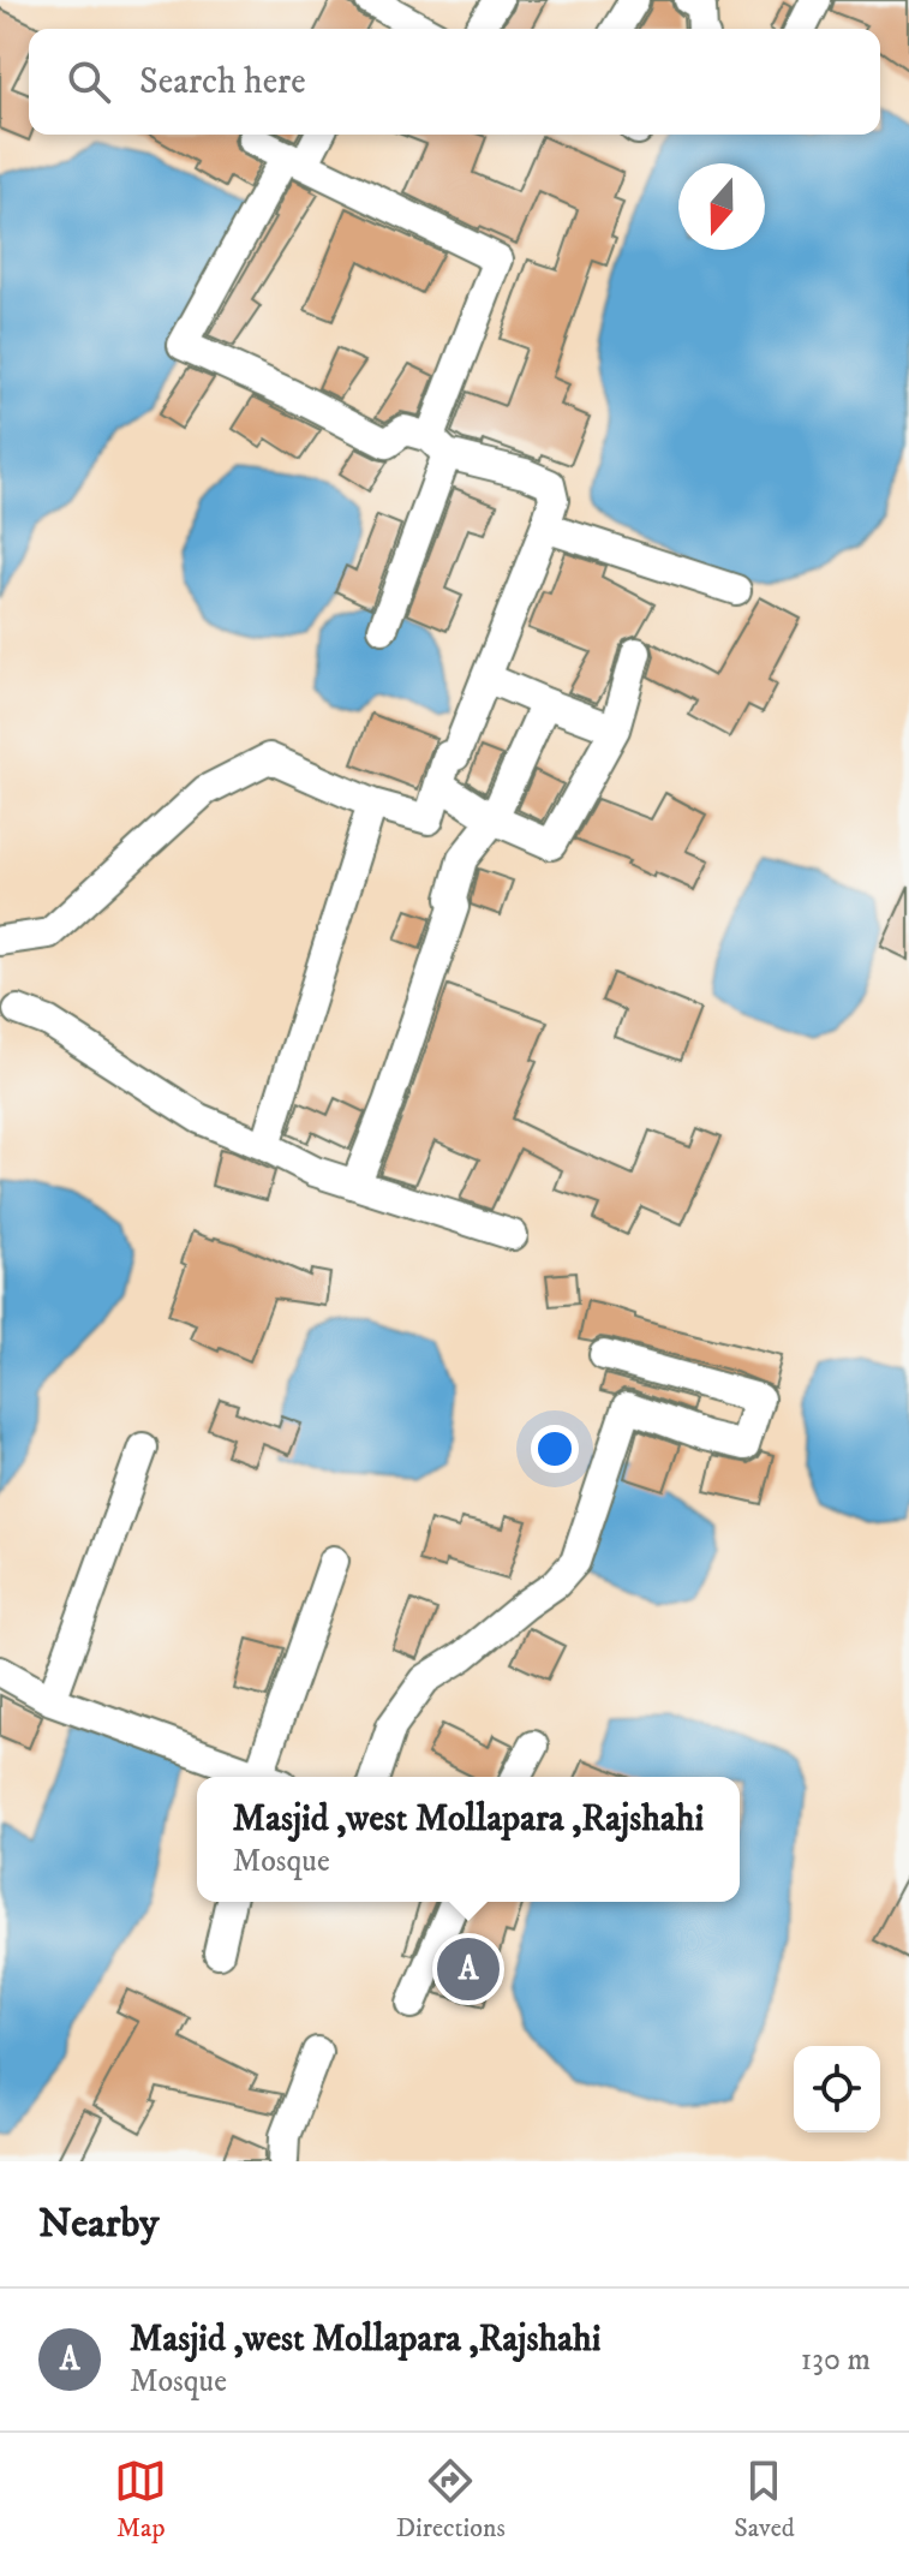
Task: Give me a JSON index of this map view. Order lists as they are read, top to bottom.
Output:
{
  "north": "bottom",
  "page": {
    "search": "Search here",
    "popup": ["Masjid ,west Mollapara ,Rajshahi", "Mosque"],
    "pins": "A",
    "heading": "Nearby",
    "list": [
      {
        "mark": "A",
        "name": "Masjid ,west Mollapara ,Rajshahi",
        "note": "Mosque",
        "value": "130 m"
      }
    ],
    "nav": ["Map", "Directions", "Saved"]
  }
}
